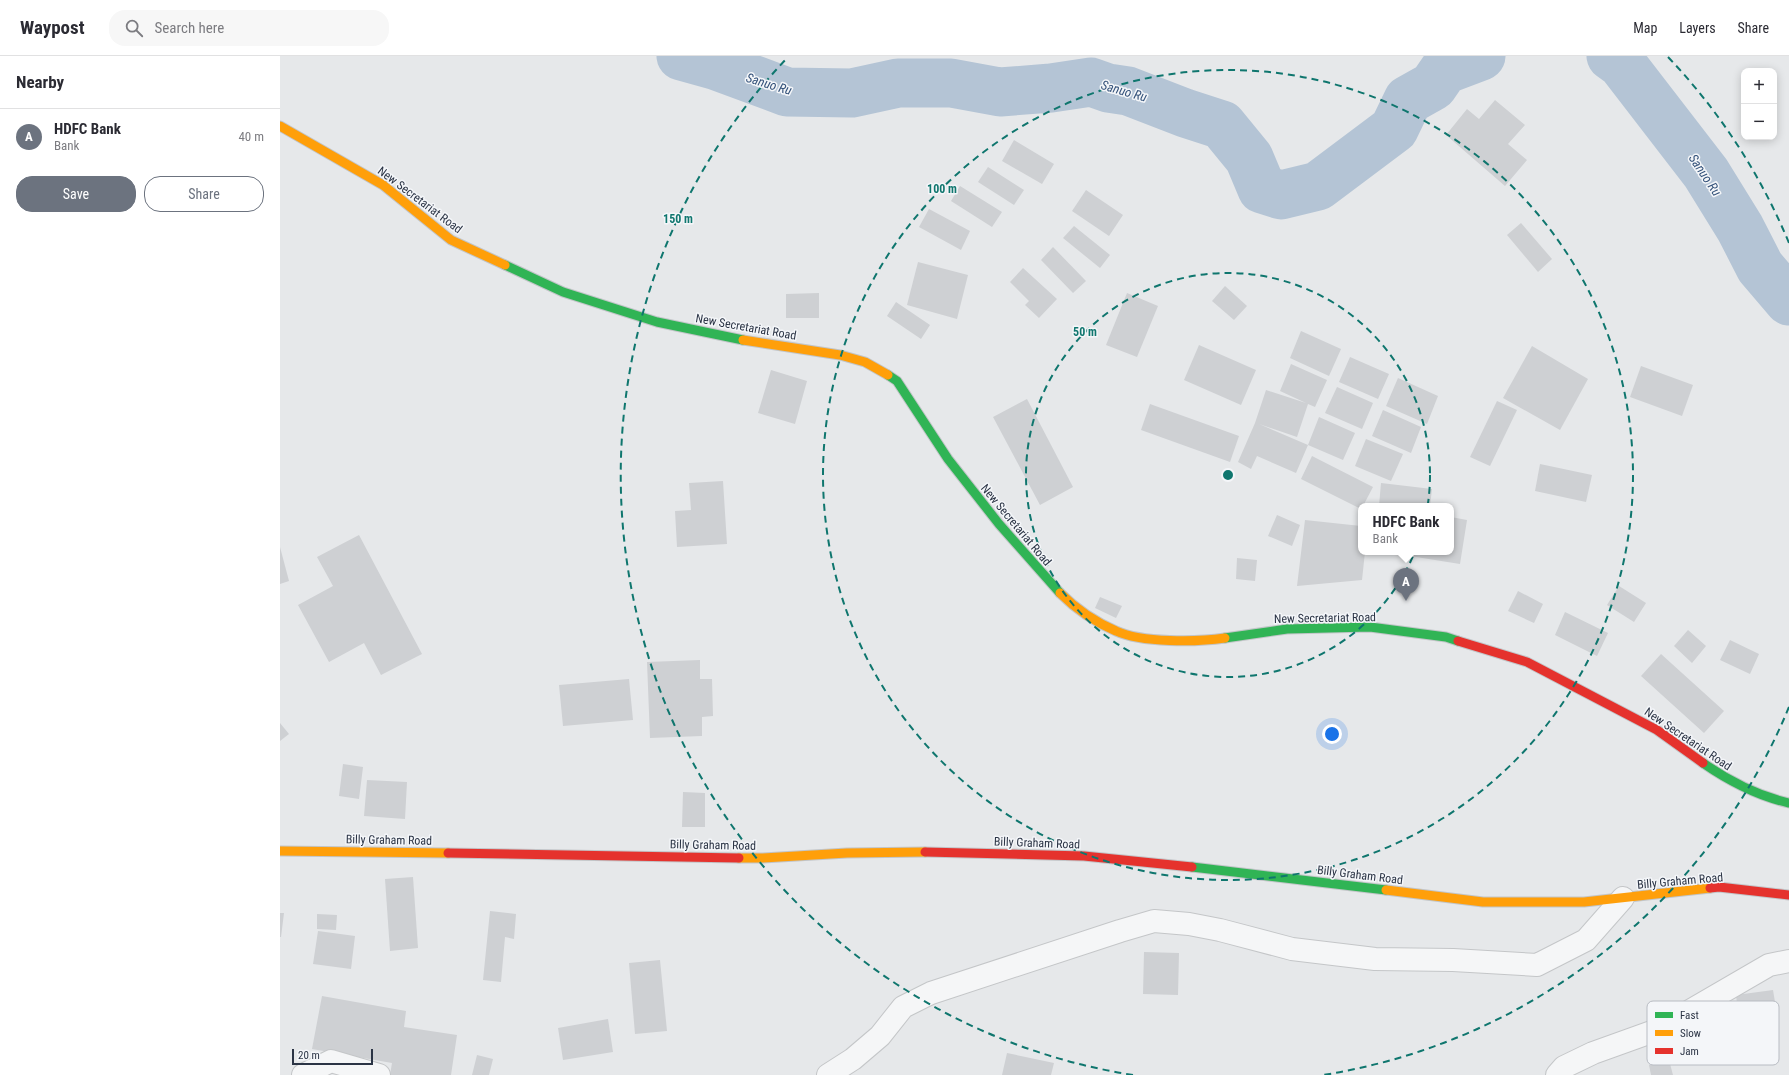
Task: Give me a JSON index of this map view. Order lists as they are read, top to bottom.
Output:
{
  "streets": {
    "main road": ["New Secretariat Road", "Billy Graham Road"]
  },
  "water": ["Sanuo Ru"],
  "legend": ["Fast", "Slow", "Jam"],
  "scale_bar": "20 m",
  "page": {
    "header": "Waypost",
    "search": "Search here",
    "nav": ["Map", "Layers", "Share"],
    "heading": "Nearby",
    "map_buttons": ["+", "−"],
    "list": [
      {
        "mark": "A",
        "name": "HDFC Bank",
        "note": "Bank",
        "value": "40 m"
      }
    ],
    "buttons": ["Save", "Share"],
    "popup": ["HDFC Bank", "Bank"],
    "pins": "A",
    "scale": "20 m"
  },
  "rings": ["100 m", "150 m", "50 m"]
}
